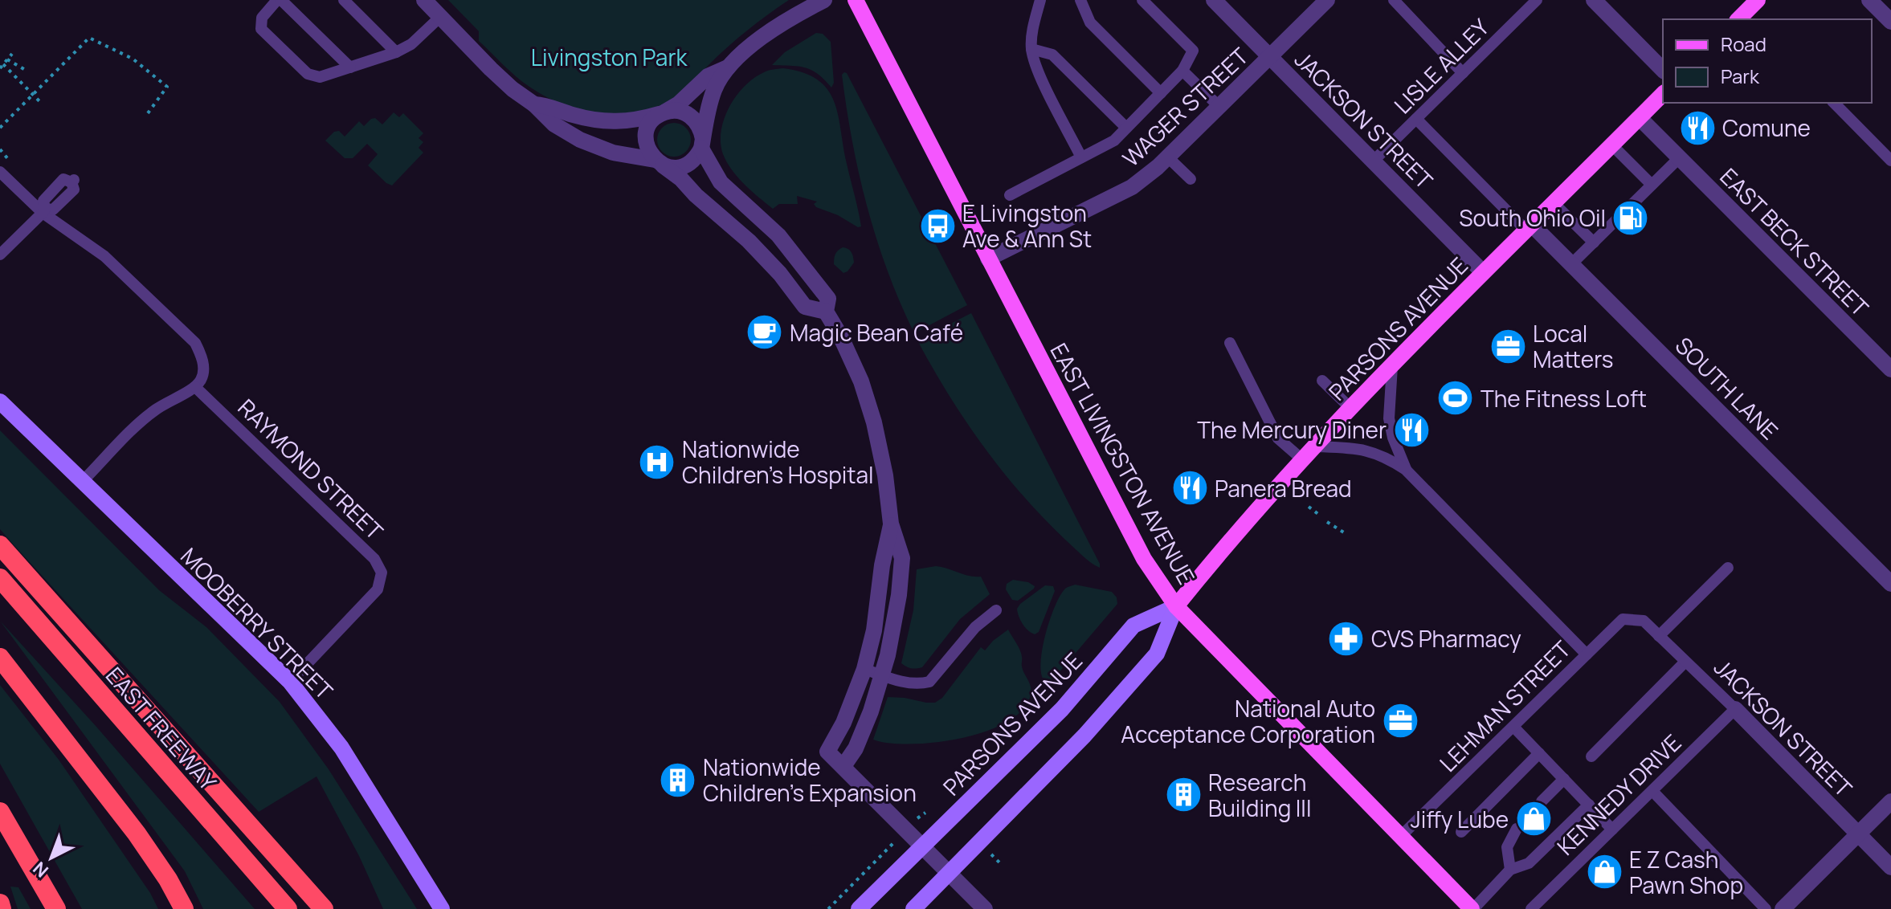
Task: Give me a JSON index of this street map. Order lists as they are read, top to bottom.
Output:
{
  "streets": {
    "highway": ["EAST FREEWAY"],
    "main road": ["PARSONS AVENUE", "EAST LIVINGSTON AVENUE"],
    "street": [
      "WAGER STREET",
      "JACKSON STREET",
      "EAST BECK STREET",
      "SOUTH LANE",
      "MOOBERRY STREET"
    ],
    "lane": [
      "LISLE ALLEY",
      "RAYMOND STREET",
      "LEHMAN STREET",
      "KENNEDY DRIVE"
    ]
  },
  "crossings": [
    ["LISLE ALLEY", "JACKSON STREET"],
    ["WAGER STREET", "JACKSON STREET"],
    ["WAGER STREET", "EAST LIVINGSTON AVENUE"],
    ["JACKSON STREET", "PARSONS AVENUE"],
    ["JACKSON STREET", "LEHMAN STREET"],
    ["JACKSON STREET", "KENNEDY DRIVE"],
    ["EAST BECK STREET", "PARSONS AVENUE"],
    ["PARSONS AVENUE", "SOUTH LANE"],
    ["PARSONS AVENUE", "EAST LIVINGSTON AVENUE"],
    ["EAST LIVINGSTON AVENUE", "LEHMAN STREET"],
    ["RAYMOND STREET", "MOOBERRY STREET"]
  ],
  "parks": ["Livingston Park"],
  "places": {
    "restaurant": ["Comune", "The Mercury Diner", "Panera Bread"],
    "fuel station": ["South Ohio Oil"],
    "bus stop": ["E Livingston Ave & Ann St"],
    "cafe": ["Magic Bean Café"],
    "office": ["Local Matters", "National Auto Acceptance Corporation"],
    "sports": ["The Fitness Loft"],
    "hospital": ["Nationwide Children's Hospital"],
    "pharmacy": ["CVS Pharmacy"],
    "building": ["Nationwide Children's Expansion", "Research Building III"],
    "shop": ["Jiffy Lube", "E Z Cash Pawn Shop"]
  },
  "legend": ["Road", "Park"],
  "north": "bottom left"
}
